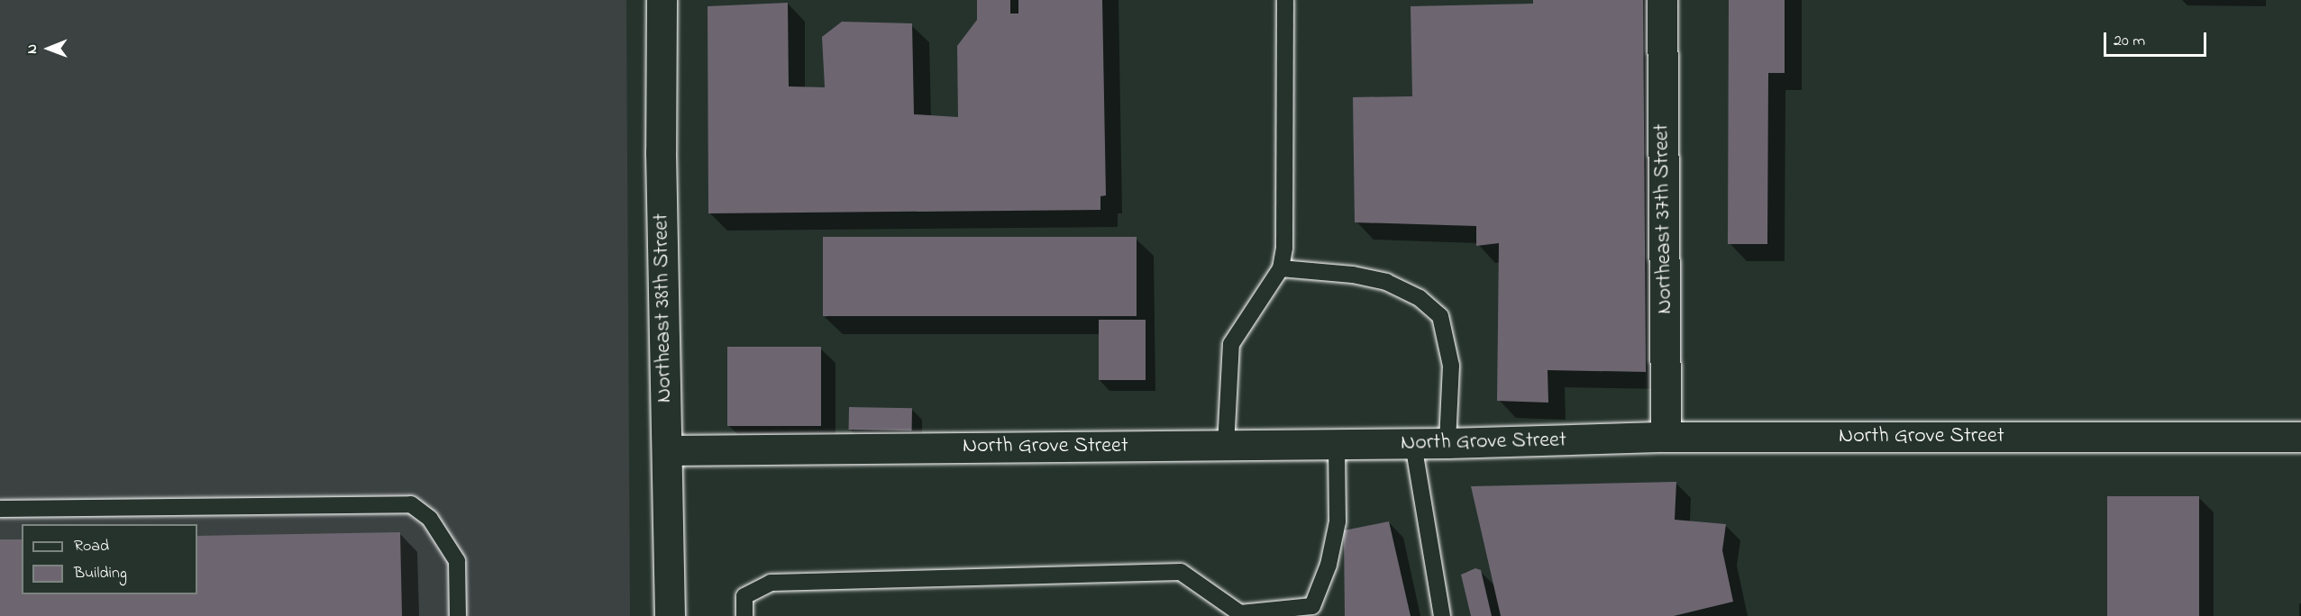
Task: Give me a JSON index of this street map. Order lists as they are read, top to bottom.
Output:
{
  "streets": {
    "street": ["Northeast 37th Street", "Northeast 38th Street", "North Grove Street"]
  },
  "crossings": [
    ["Northeast 37th Street", "North Grove Street"],
    ["Northeast 38th Street", "North Grove Street"]
  ],
  "legend": ["Road", "Building"],
  "scale_bar": "20 m",
  "north": "left"
}
